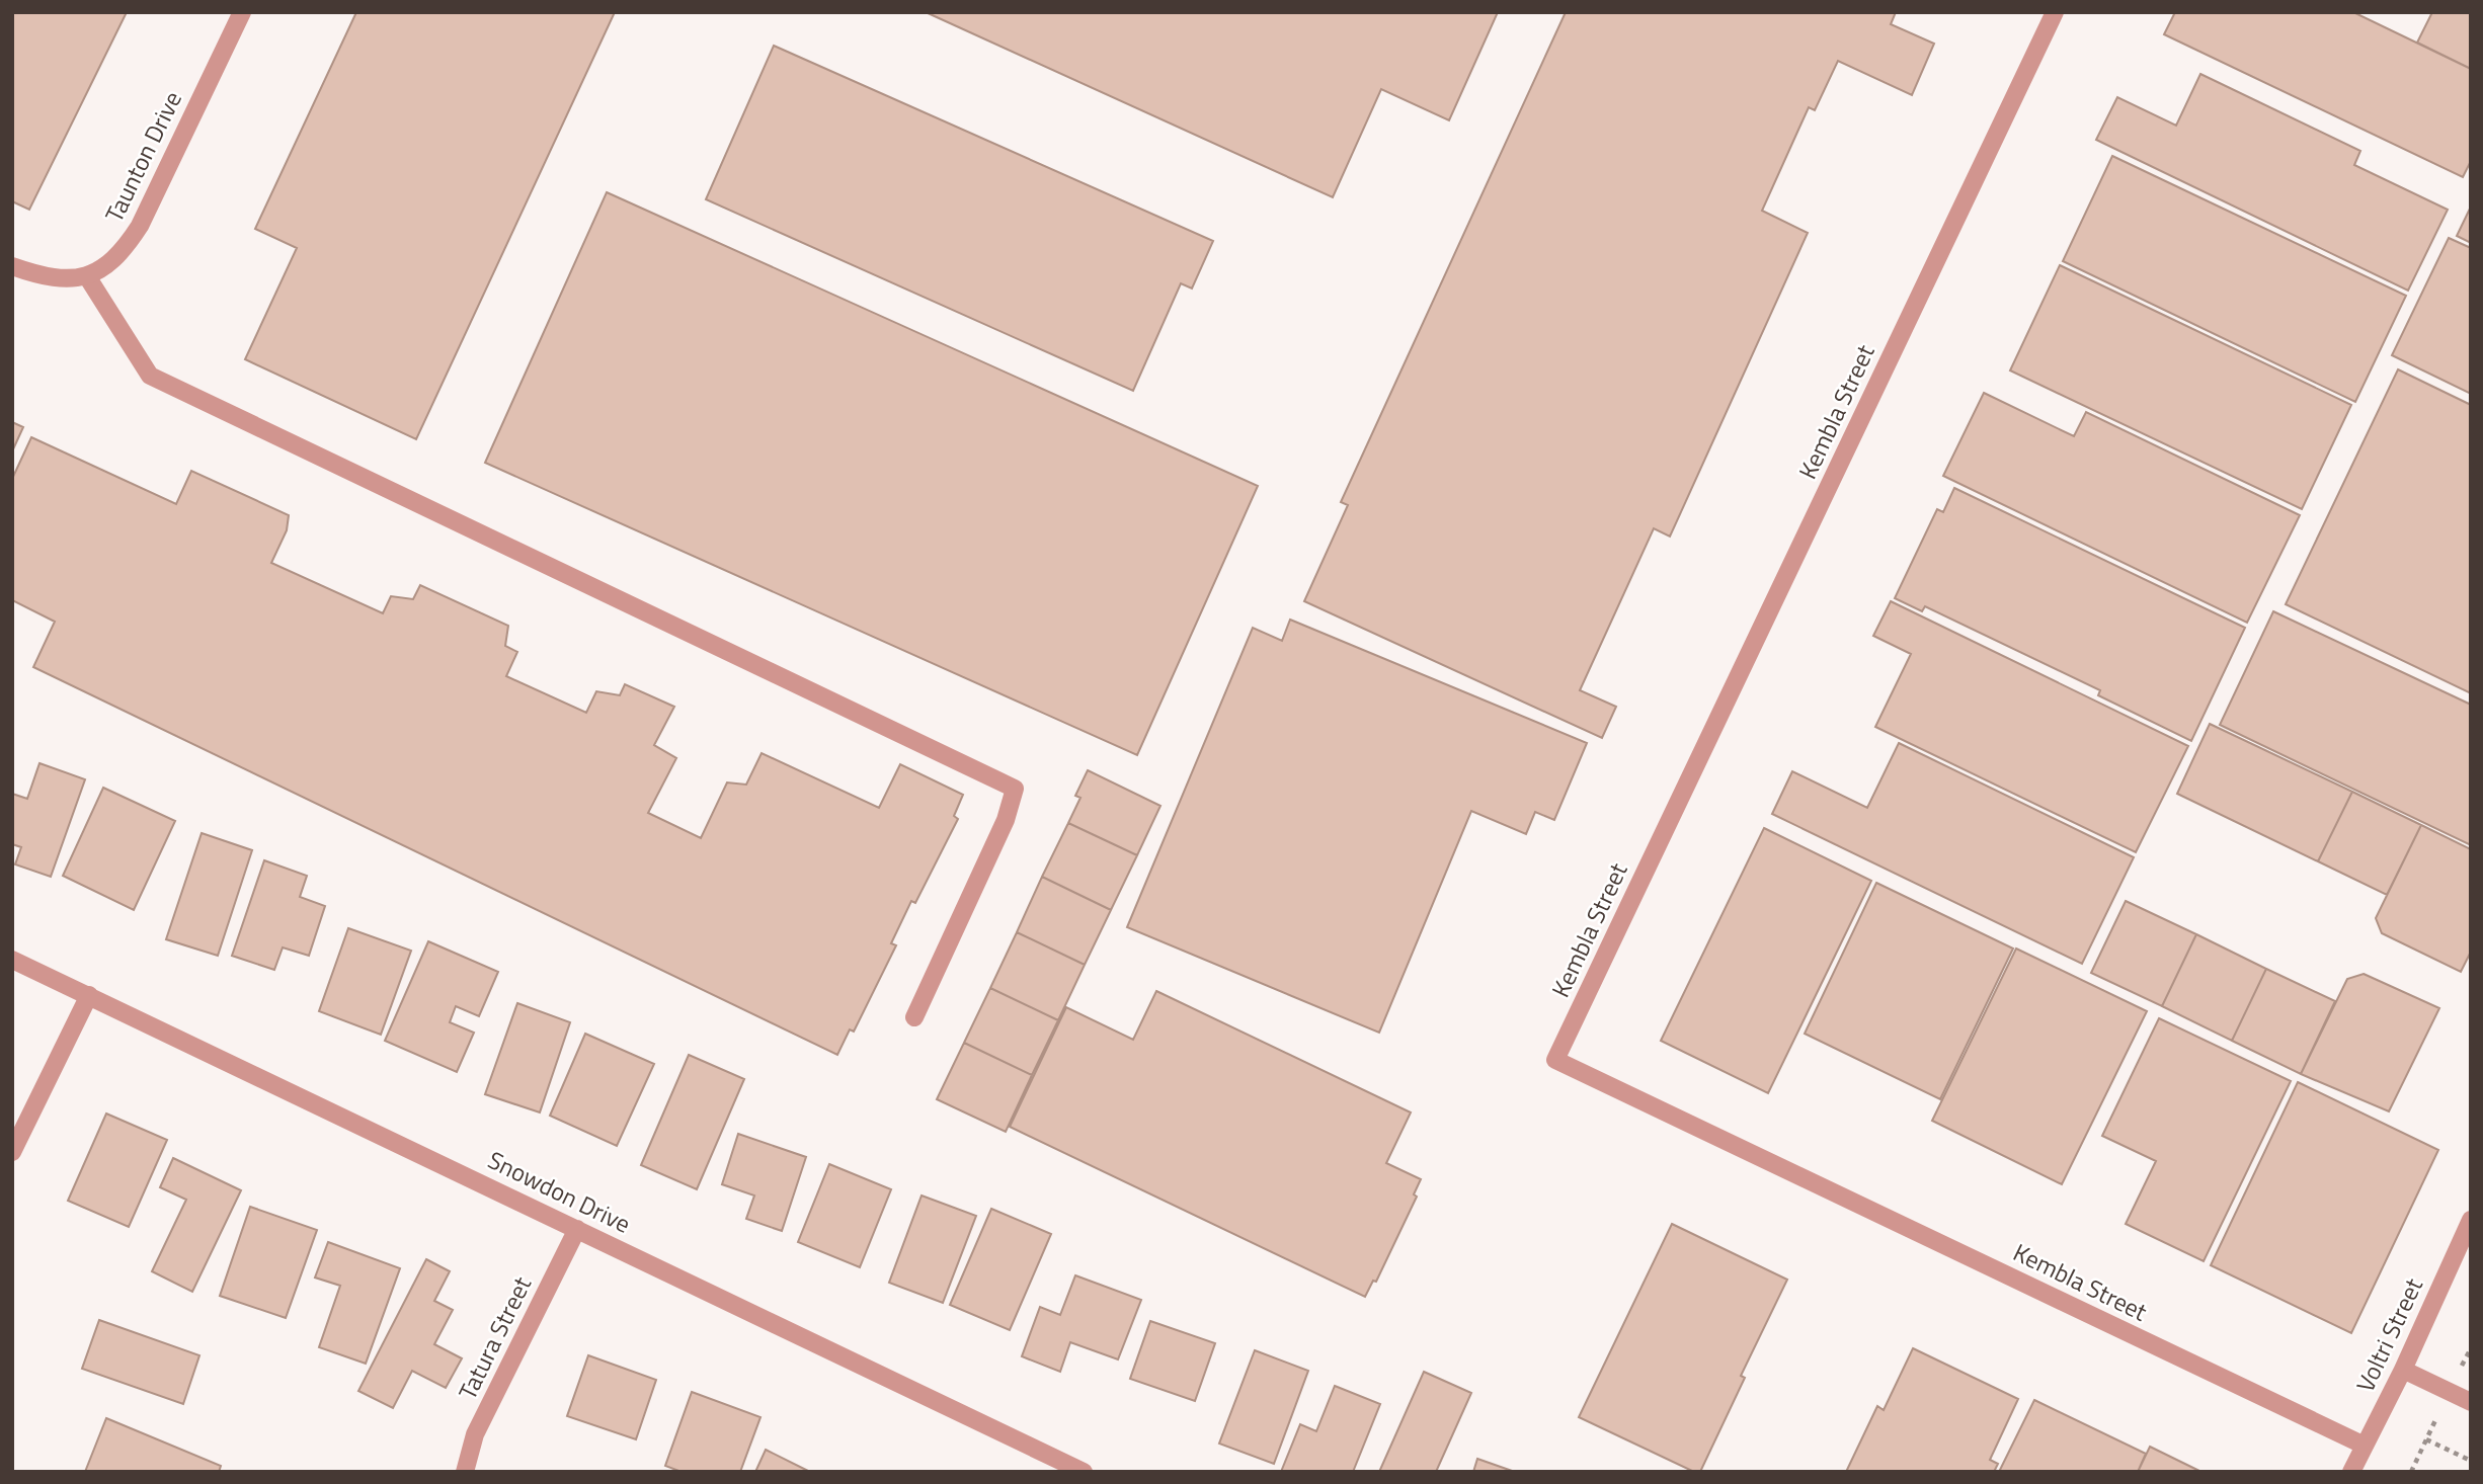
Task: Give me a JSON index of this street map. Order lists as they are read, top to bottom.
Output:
{
  "streets": {
    "street": [
      "Taunton Drive",
      "Kembla Street",
      "Snowdon Drive",
      "Voltri Street",
      "Tatura Street"
    ]
  },
  "crossings": [
    ["Kembla Street", "Voltri Street"],
    ["Snowdon Drive", "Tatura Street"]
  ]
}
